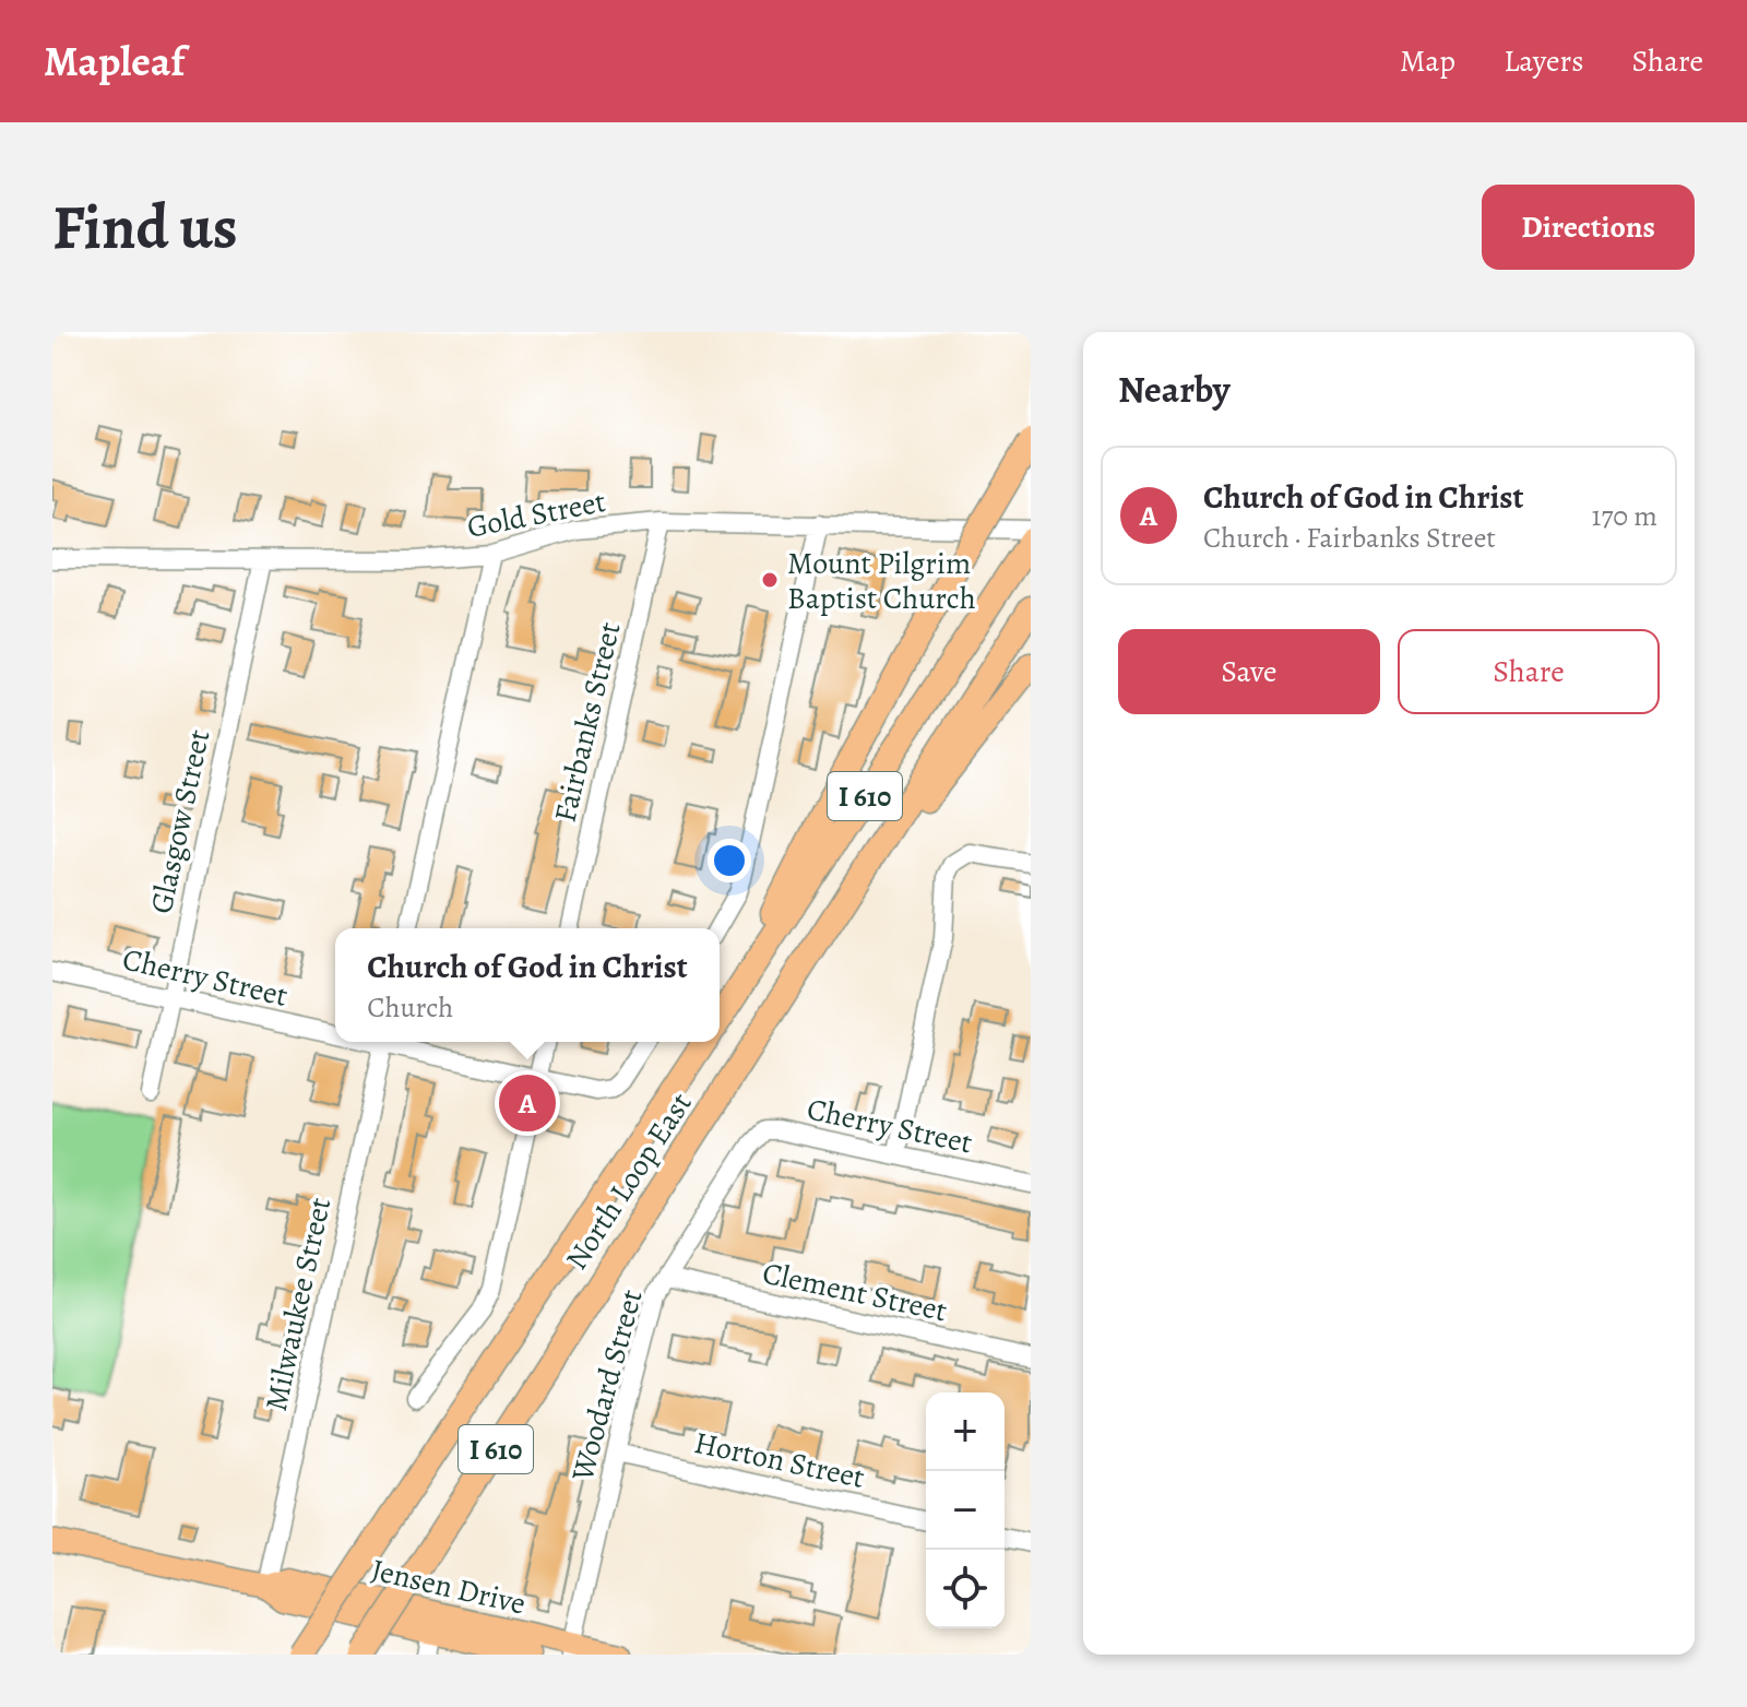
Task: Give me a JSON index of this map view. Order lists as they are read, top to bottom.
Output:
{
  "streets": {
    "highway": ["I 610", "North Loop East"],
    "main road": ["Jensen Drive"],
    "street": [
      "Gold Street",
      "Fairbanks Street",
      "Glasgow Street",
      "Cherry Street",
      "Clement Street",
      "Milwaukee Street",
      "Woodard Street",
      "Horton Street"
    ]
  },
  "crossings": [
    ["Gold Street", "Fairbanks Street"],
    ["Gold Street", "Glasgow Street"],
    ["Glasgow Street", "Cherry Street"],
    ["Cherry Street", "Woodard Street"],
    ["Clement Street", "Woodard Street"],
    ["Milwaukee Street", "Jensen Drive"],
    ["Woodard Street", "Horton Street"],
    ["Woodard Street", "Jensen Drive"]
  ],
  "places": ["Mount Pilgrim Baptist Church"],
  "page": {
    "header": "Mapleaf",
    "nav": ["Map", "Layers", "Share"],
    "buttons": [
      "Directions",
      ["Save", "Share"]
    ],
    "title": "Find us",
    "heading": "Nearby",
    "list": [
      {
        "mark": "A",
        "name": "Church of God in Christ",
        "note": "Church · Fairbanks Street",
        "value": "170 m"
      }
    ],
    "popup": ["Church of God in Christ", "Church"],
    "pins": "A",
    "map_buttons": ["+", "−"]
  }
}
